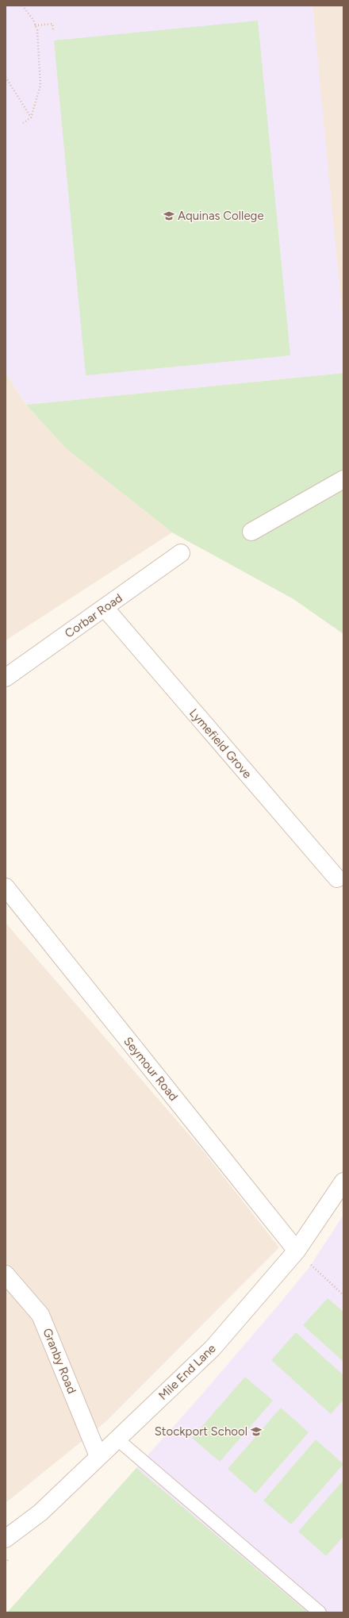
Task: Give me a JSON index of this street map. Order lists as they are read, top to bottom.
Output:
{
  "streets": {
    "street": [
      "Corbar Road",
      "Lymefield Grove",
      "Seymour Road",
      "Granby Road",
      "Mile End Lane"
    ]
  },
  "crossings": [
    ["Corbar Road", "Lymefield Grove"],
    ["Seymour Road", "Mile End Lane"],
    ["Granby Road", "Mile End Lane"]
  ],
  "places": {
    "school or university": ["Aquinas College", "Stockport School"]
  }
}
